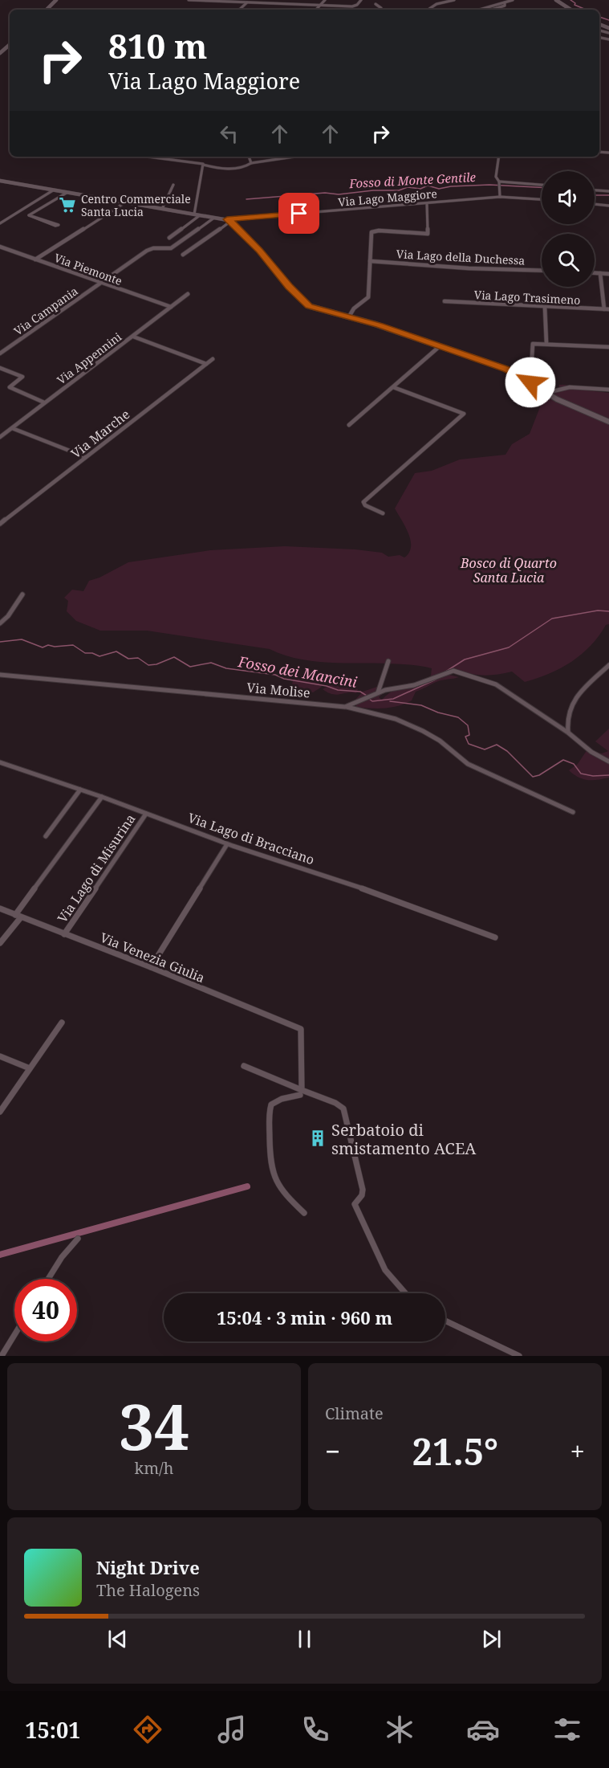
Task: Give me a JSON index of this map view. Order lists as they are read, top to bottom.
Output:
{
  "streets": {
    "street": [
      "Via Lago Maggiore",
      "Via Lago della Duchessa",
      "Via Piemonte",
      "Via Lago Trasimeno",
      "Via Campania",
      "Via Appennini",
      "Via Marche",
      "Via Molise",
      "Via Lago di Bracciano",
      "Via Lago di Misurina",
      "Via Venezia Giulia"
    ]
  },
  "crossings": [
    ["Via Piemonte", "Via Campania"],
    ["Via Piemonte", "Via Appennini"],
    ["Via Lago di Bracciano", "Via Lago di Misurina"],
    ["Via Lago di Misurina", "Via Venezia Giulia"]
  ],
  "water": ["Fosso di Monte Gentile", "Fosso dei Mancini"],
  "parks": ["Bosco di Quarto Santa Lucia"],
  "places": {
    "supermarket": ["Centro Commerciale Santa Lucia"],
    "building": ["Serbatoio di smistamento ACEA"]
  },
  "page": {
    "turn": ["810 m", "Via Lago Maggiore"],
    "limit": "40",
    "trip": "15:04 · 3 min · 960 m",
    "tile": [
      ["34", "km/h"],
      "Climate"
    ],
    "heat": ["−", "21.5°", "+"],
    "song": ["Night Drive", "The Halogens"],
    "tabs": "15:01"
  }
}
